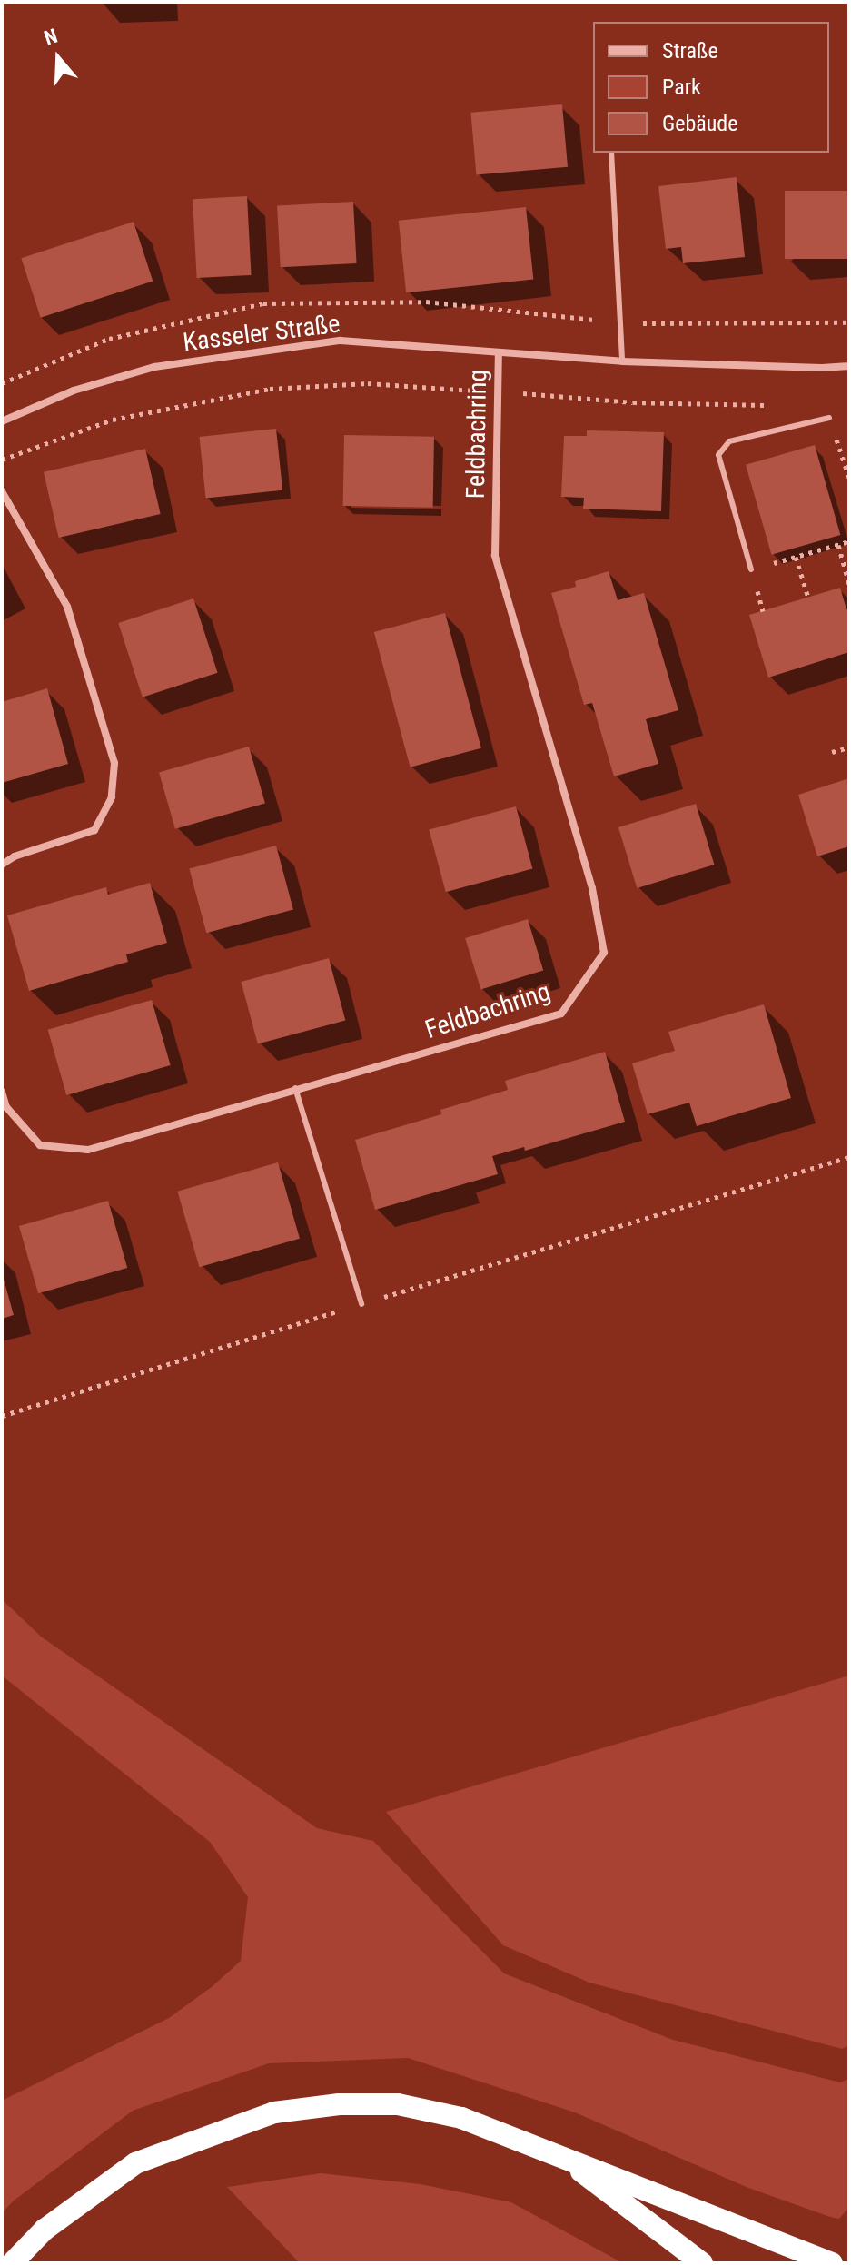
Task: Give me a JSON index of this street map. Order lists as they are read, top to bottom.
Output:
{
  "streets": {
    "street": ["Kasseler Straße", "Feldbachring"]
  },
  "crossings": [
    ["Kasseler Straße", "Feldbachring"]
  ],
  "legend": ["Straße", "Park", "Gebäude"],
  "north": "top"
}
